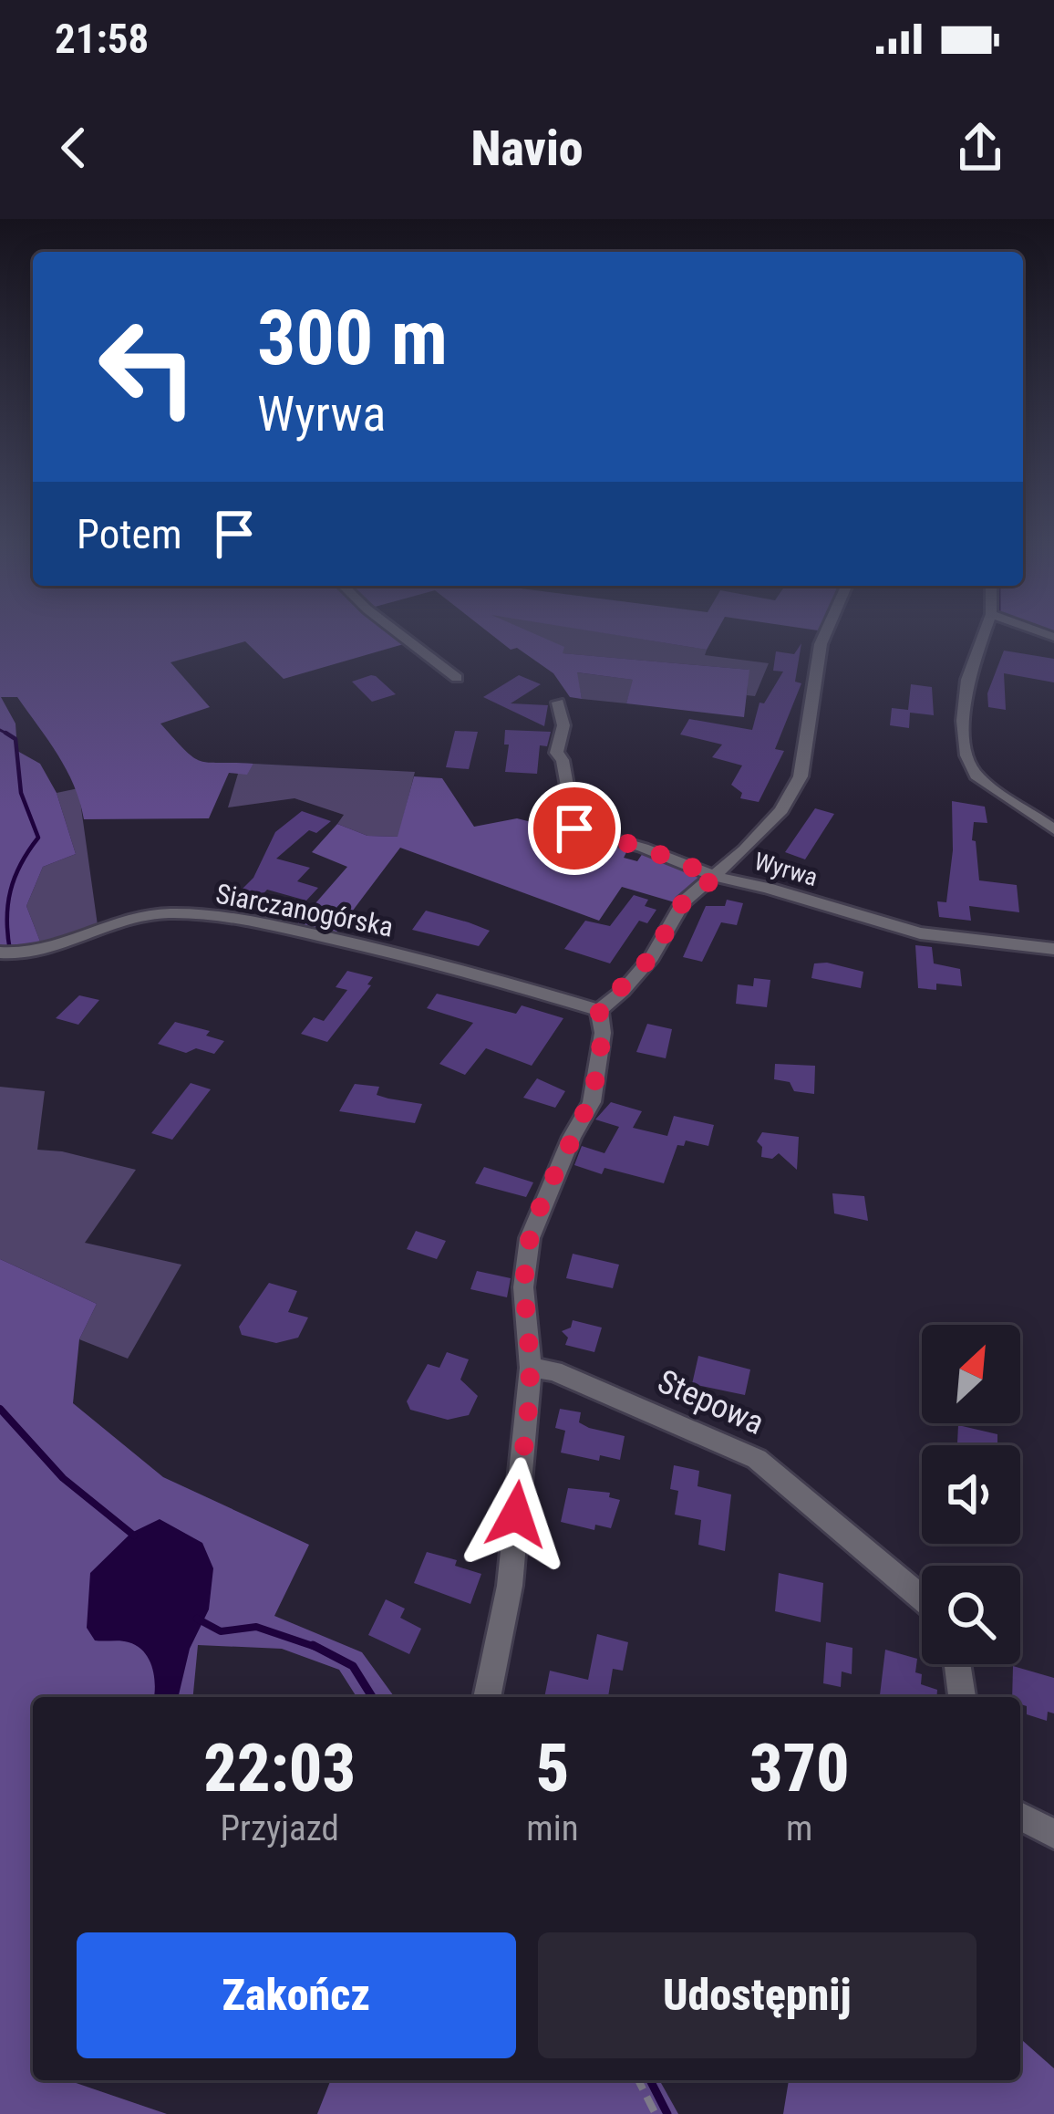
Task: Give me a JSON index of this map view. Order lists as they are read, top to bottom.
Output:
{
  "streets": {
    "street": ["Wyrwa", "Siarczanogórska", "Stepowa"]
  },
  "north": "top right",
  "page": {
    "status": "21:58",
    "header": "Navio",
    "turn": ["300 m", "Wyrwa"],
    "then": "Potem",
    "eta": [
      "22:03",
      "Przyjazd",
      "5",
      "min",
      "370",
      "m"
    ],
    "buttons": ["Zakończ", "Udostępnij"]
  }
}
